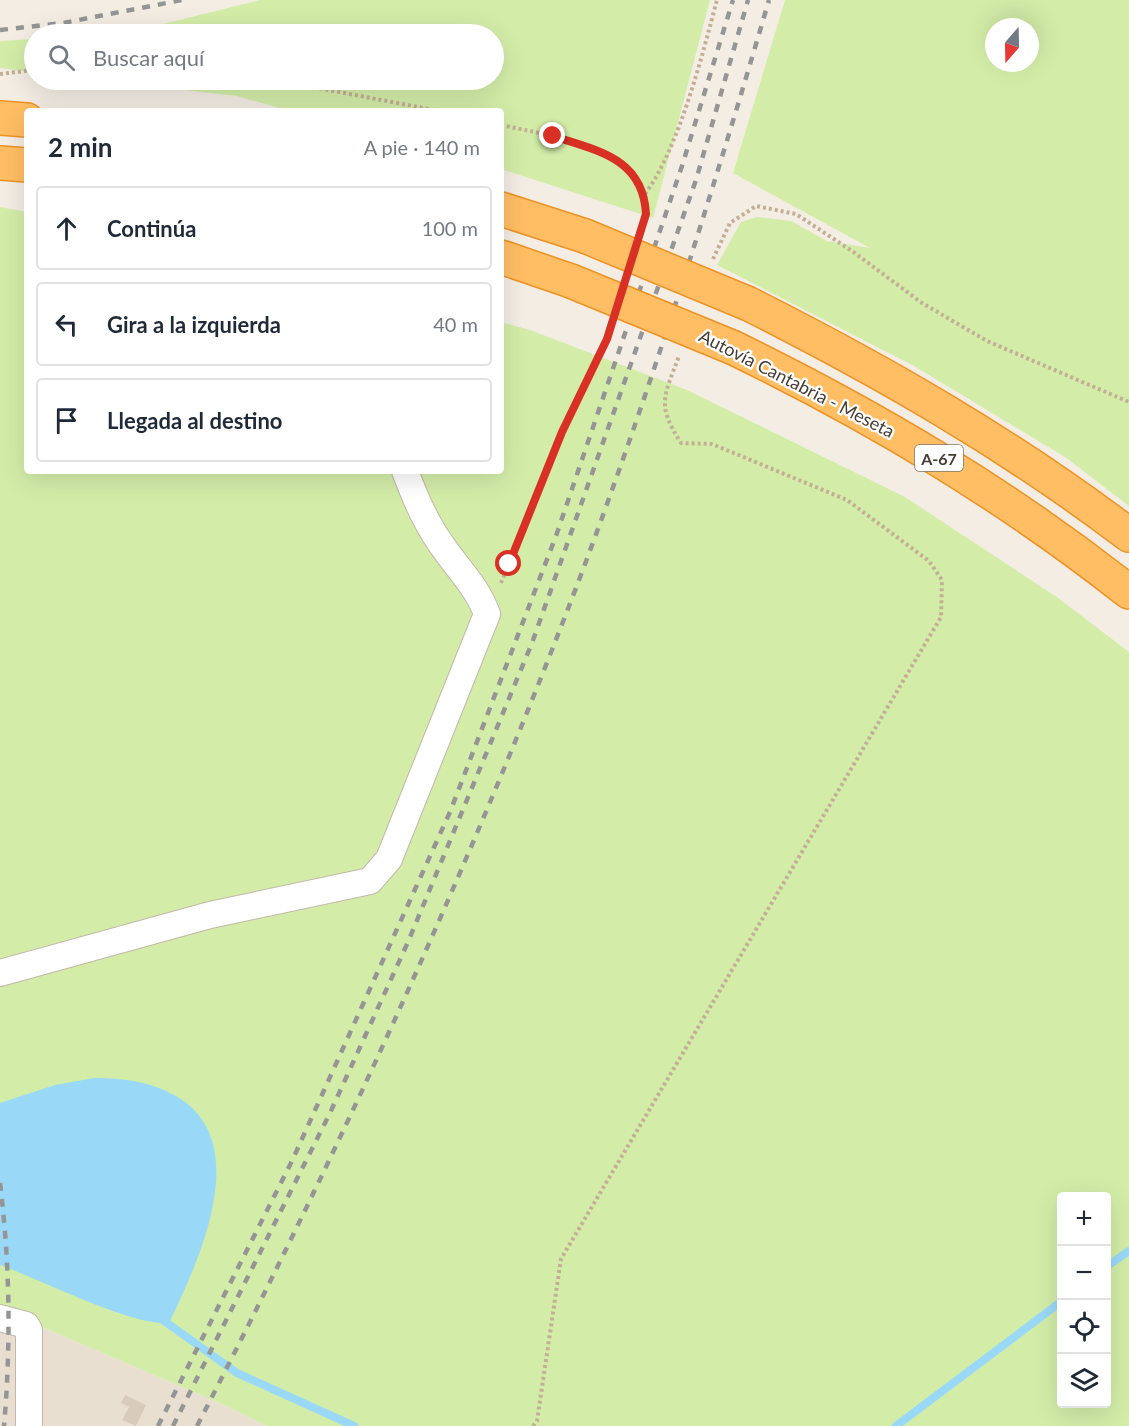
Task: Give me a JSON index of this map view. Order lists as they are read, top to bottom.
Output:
{
  "streets": {
    "highway": ["Autovía Cantabria - Meseta", "A-67"]
  },
  "north": "bottom",
  "page": {
    "search": "Buscar aquí",
    "heading": ["2 min", "A pie · 140 m"],
    "list": [
      ["Continúa", "100 m"],
      ["Gira a la izquierda", "40 m"],
      "Llegada al destino"
    ],
    "map_buttons": ["+", "−"]
  }
}
